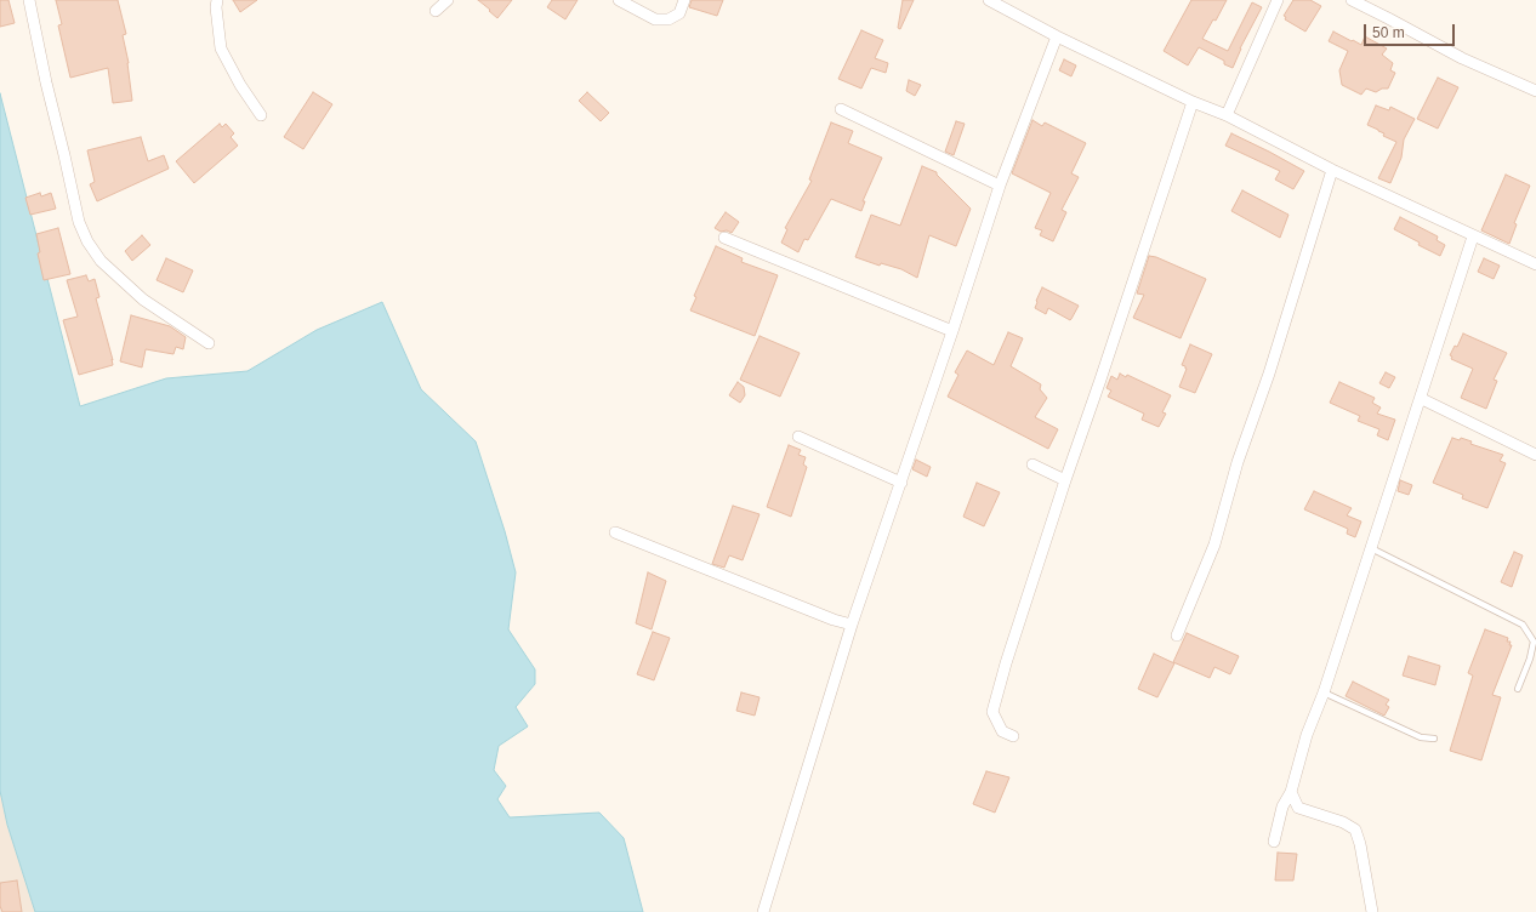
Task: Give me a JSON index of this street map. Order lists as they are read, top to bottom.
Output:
{
  "scale_bar": "50 m"
}
